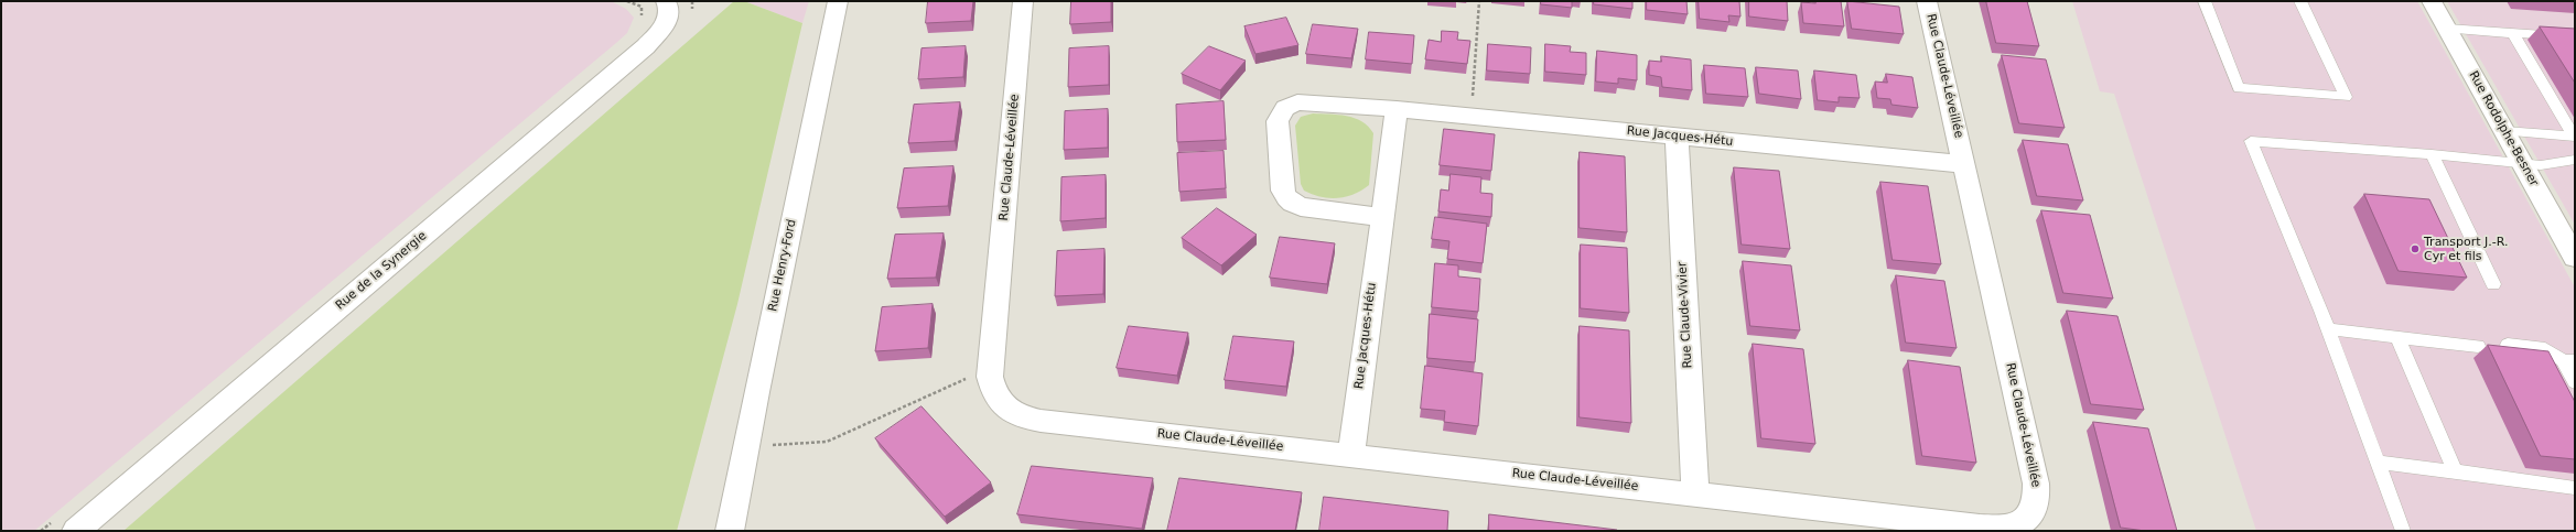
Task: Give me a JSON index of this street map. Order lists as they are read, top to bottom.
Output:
{
  "streets": {
    "street": [
      "Rue Claude-Léveillée",
      "Rue Rodolphe-Besner",
      "Rue Jacques-Hétu",
      "Rue Henry-Ford",
      "Rue de la Synergie",
      "Rue Claude-Vivier"
    ]
  },
  "crossings": [
    ["Rue Claude-Léveillée", "Rue Jacques-Hétu"],
    ["Rue Claude-Léveillée", "Rue Claude-Vivier"],
    ["Rue Jacques-Hétu", "Rue Claude-Vivier"]
  ],
  "places": ["Transport J.-R. Cyr et fils"]
}
